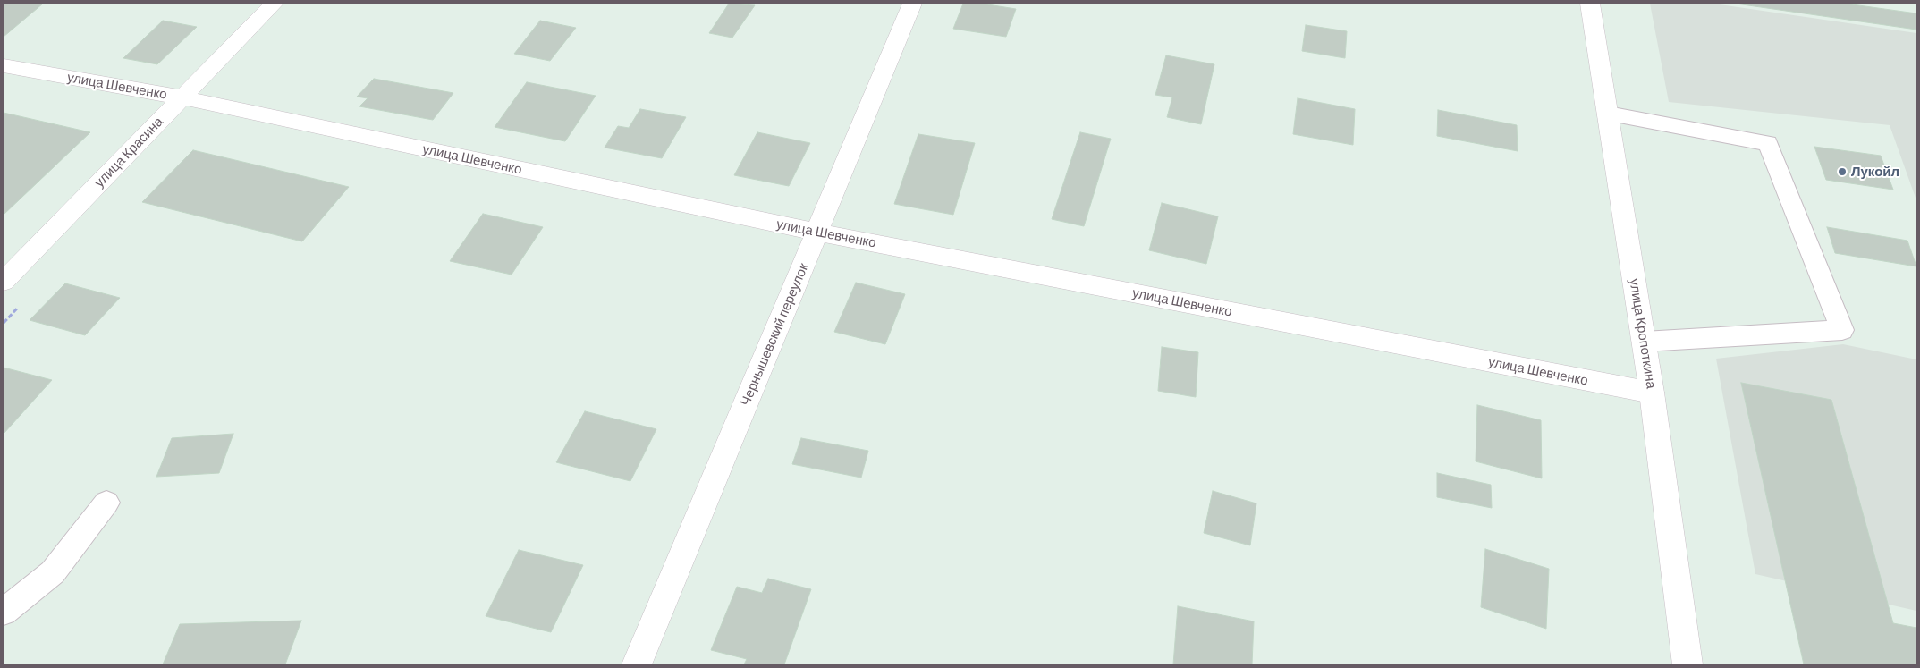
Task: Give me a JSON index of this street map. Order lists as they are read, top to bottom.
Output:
{
  "streets": {
    "street": [
      "улица Шевченко",
      "улица Красина",
      "улица Кропоткина",
      "Чернышевский переулок"
    ]
  },
  "crossings": [
    ["улица Шевченко", "улица Красина"],
    ["улица Шевченко", "улица Кропоткина"],
    ["улица Шевченко", "Чернышевский переулок"]
  ],
  "places": ["Лукойл"]
}
